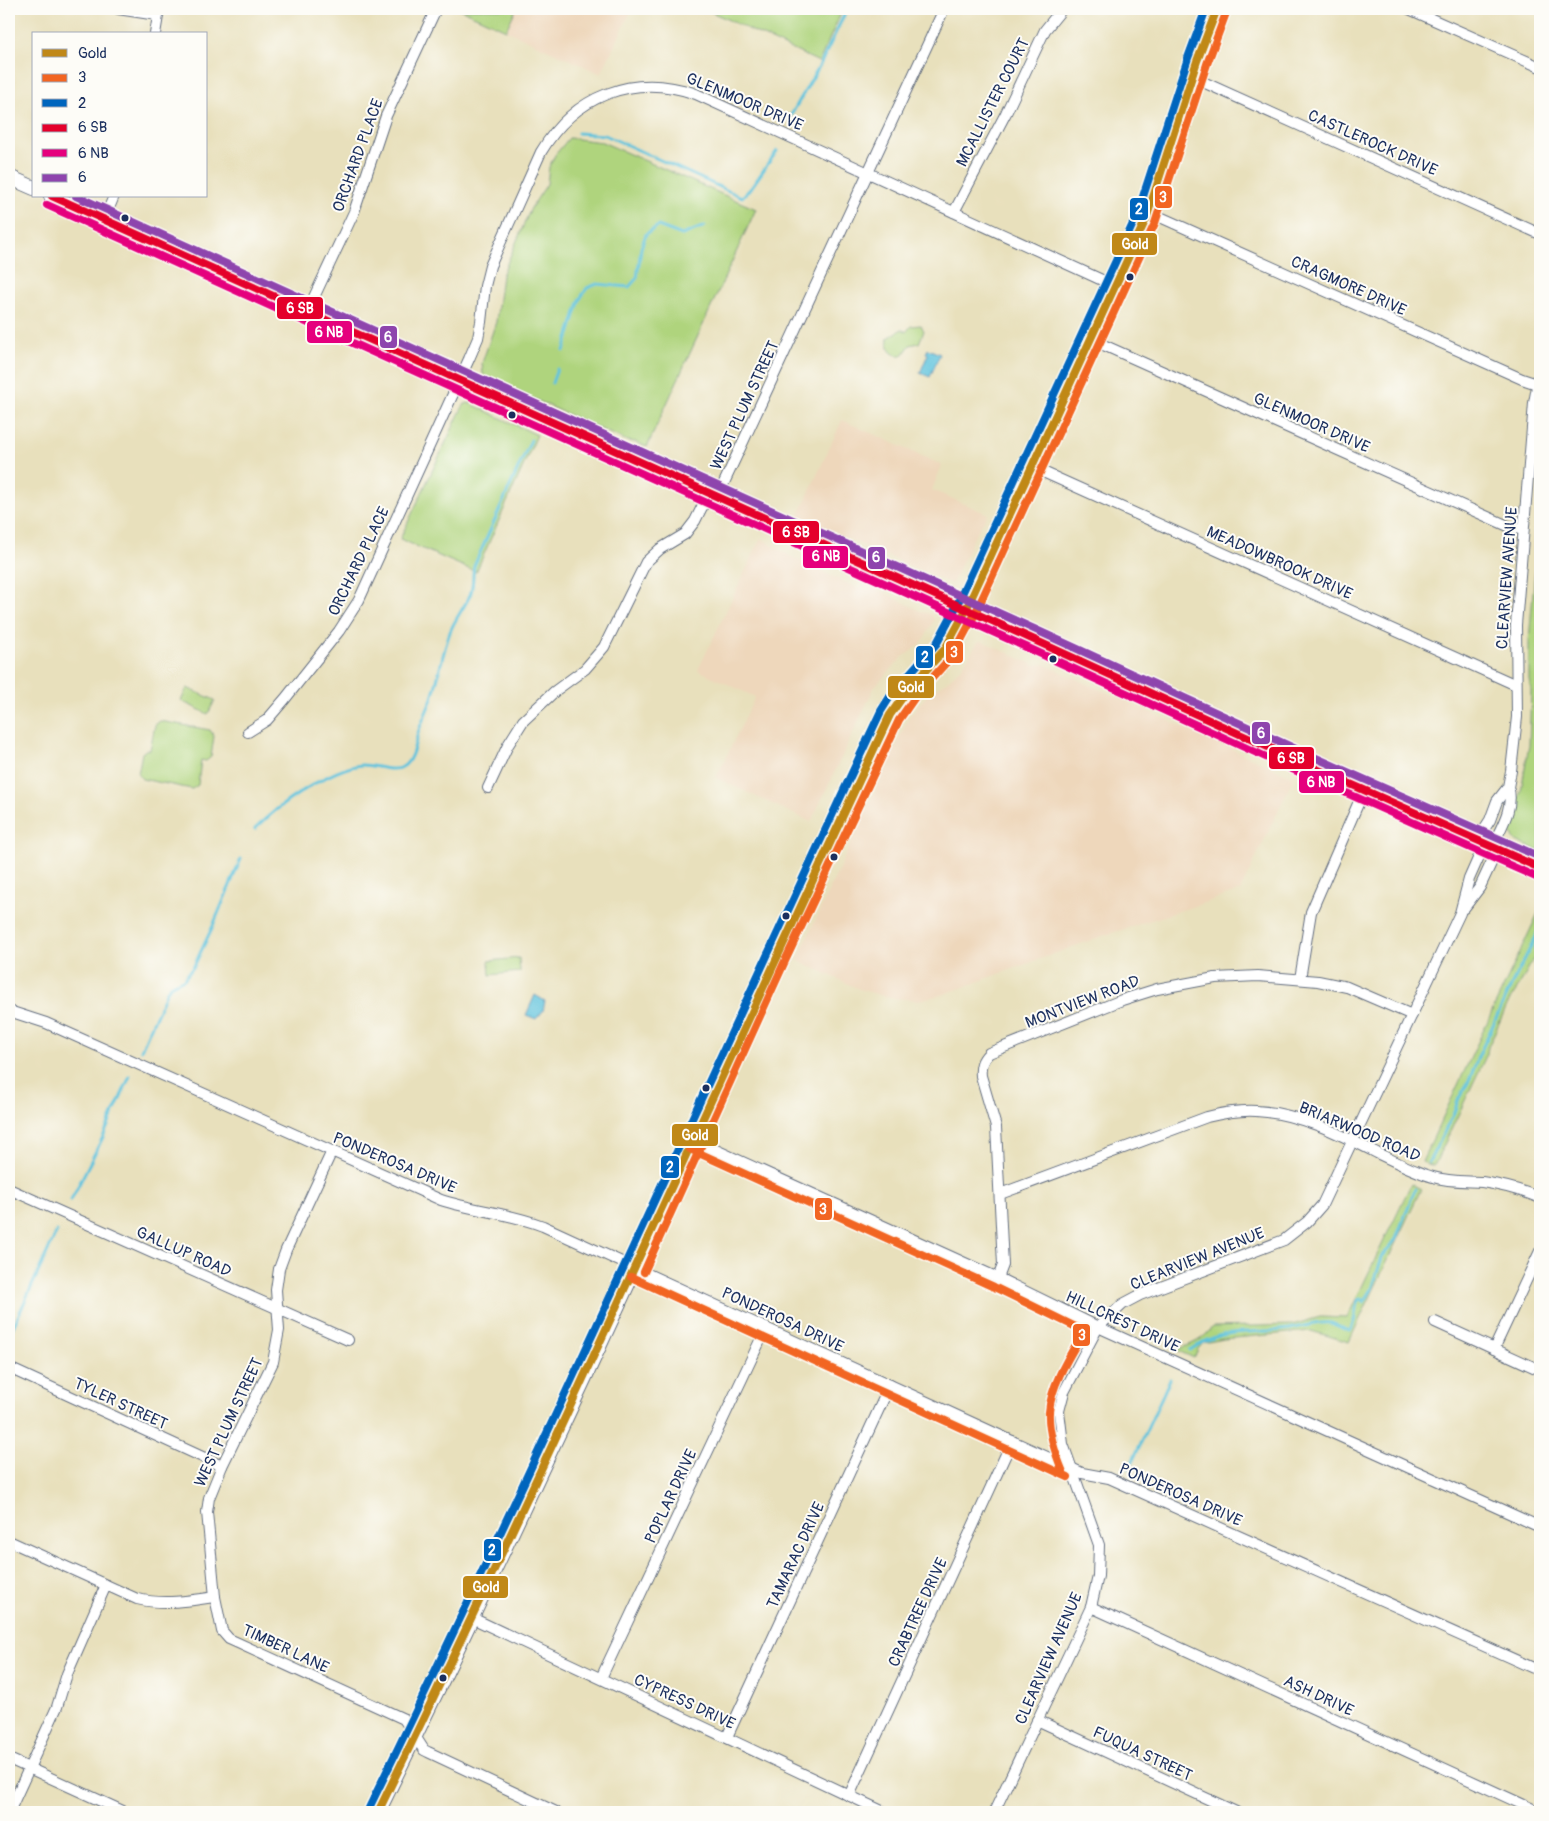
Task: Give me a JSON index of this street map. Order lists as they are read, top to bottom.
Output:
{
  "streets": {
    "street": [
      "GLENMOOR DRIVE",
      "MCALLISTER COURT",
      "CASTLEROCK DRIVE",
      "ORCHARD PLACE",
      "CRAGMORE DRIVE",
      "WEST PLUM STREET",
      "MEADOWBROOK DRIVE",
      "CLEARVIEW AVENUE",
      "MONTVIEW ROAD",
      "BRIARWOOD ROAD",
      "PONDEROSA DRIVE",
      "GALLUP ROAD",
      "HILLCREST DRIVE",
      "TYLER STREET",
      "POPLAR DRIVE",
      "TAMARAC DRIVE",
      "CRABTREE DRIVE",
      "TIMBER LANE",
      "ASH DRIVE",
      "CYPRESS DRIVE",
      "FUQUA STREET"
    ]
  },
  "crossings": [
    ["GLENMOOR DRIVE", "MCALLISTER COURT"],
    ["GLENMOOR DRIVE", "ORCHARD PLACE"],
    ["GLENMOOR DRIVE", "WEST PLUM STREET"],
    ["GLENMOOR DRIVE", "CLEARVIEW AVENUE"],
    ["CRAGMORE DRIVE", "CLEARVIEW AVENUE"],
    ["WEST PLUM STREET", "PONDEROSA DRIVE"],
    ["WEST PLUM STREET", "GALLUP ROAD"],
    ["WEST PLUM STREET", "TYLER STREET"],
    ["WEST PLUM STREET", "TIMBER LANE"],
    ["MEADOWBROOK DRIVE", "CLEARVIEW AVENUE"],
    ["CLEARVIEW AVENUE", "MONTVIEW ROAD"],
    ["CLEARVIEW AVENUE", "BRIARWOOD ROAD"],
    ["CLEARVIEW AVENUE", "PONDEROSA DRIVE"],
    ["CLEARVIEW AVENUE", "HILLCREST DRIVE"],
    ["CLEARVIEW AVENUE", "ASH DRIVE"],
    ["CLEARVIEW AVENUE", "FUQUA STREET"],
    ["MONTVIEW ROAD", "BRIARWOOD ROAD"],
    ["MONTVIEW ROAD", "HILLCREST DRIVE"],
    ["PONDEROSA DRIVE", "POPLAR DRIVE"],
    ["PONDEROSA DRIVE", "TAMARAC DRIVE"],
    ["PONDEROSA DRIVE", "CRABTREE DRIVE"],
    ["POPLAR DRIVE", "CYPRESS DRIVE"],
    ["TAMARAC DRIVE", "CYPRESS DRIVE"],
    ["CRABTREE DRIVE", "CYPRESS DRIVE"]
  ],
  "lines": [
    "transit line Gold",
    "transit line 2",
    "transit line 3",
    "transit line 6"
  ],
  "legend": [
    "Gold",
    "3",
    "2",
    "6 SB",
    "6 NB",
    "6"
  ]
}
